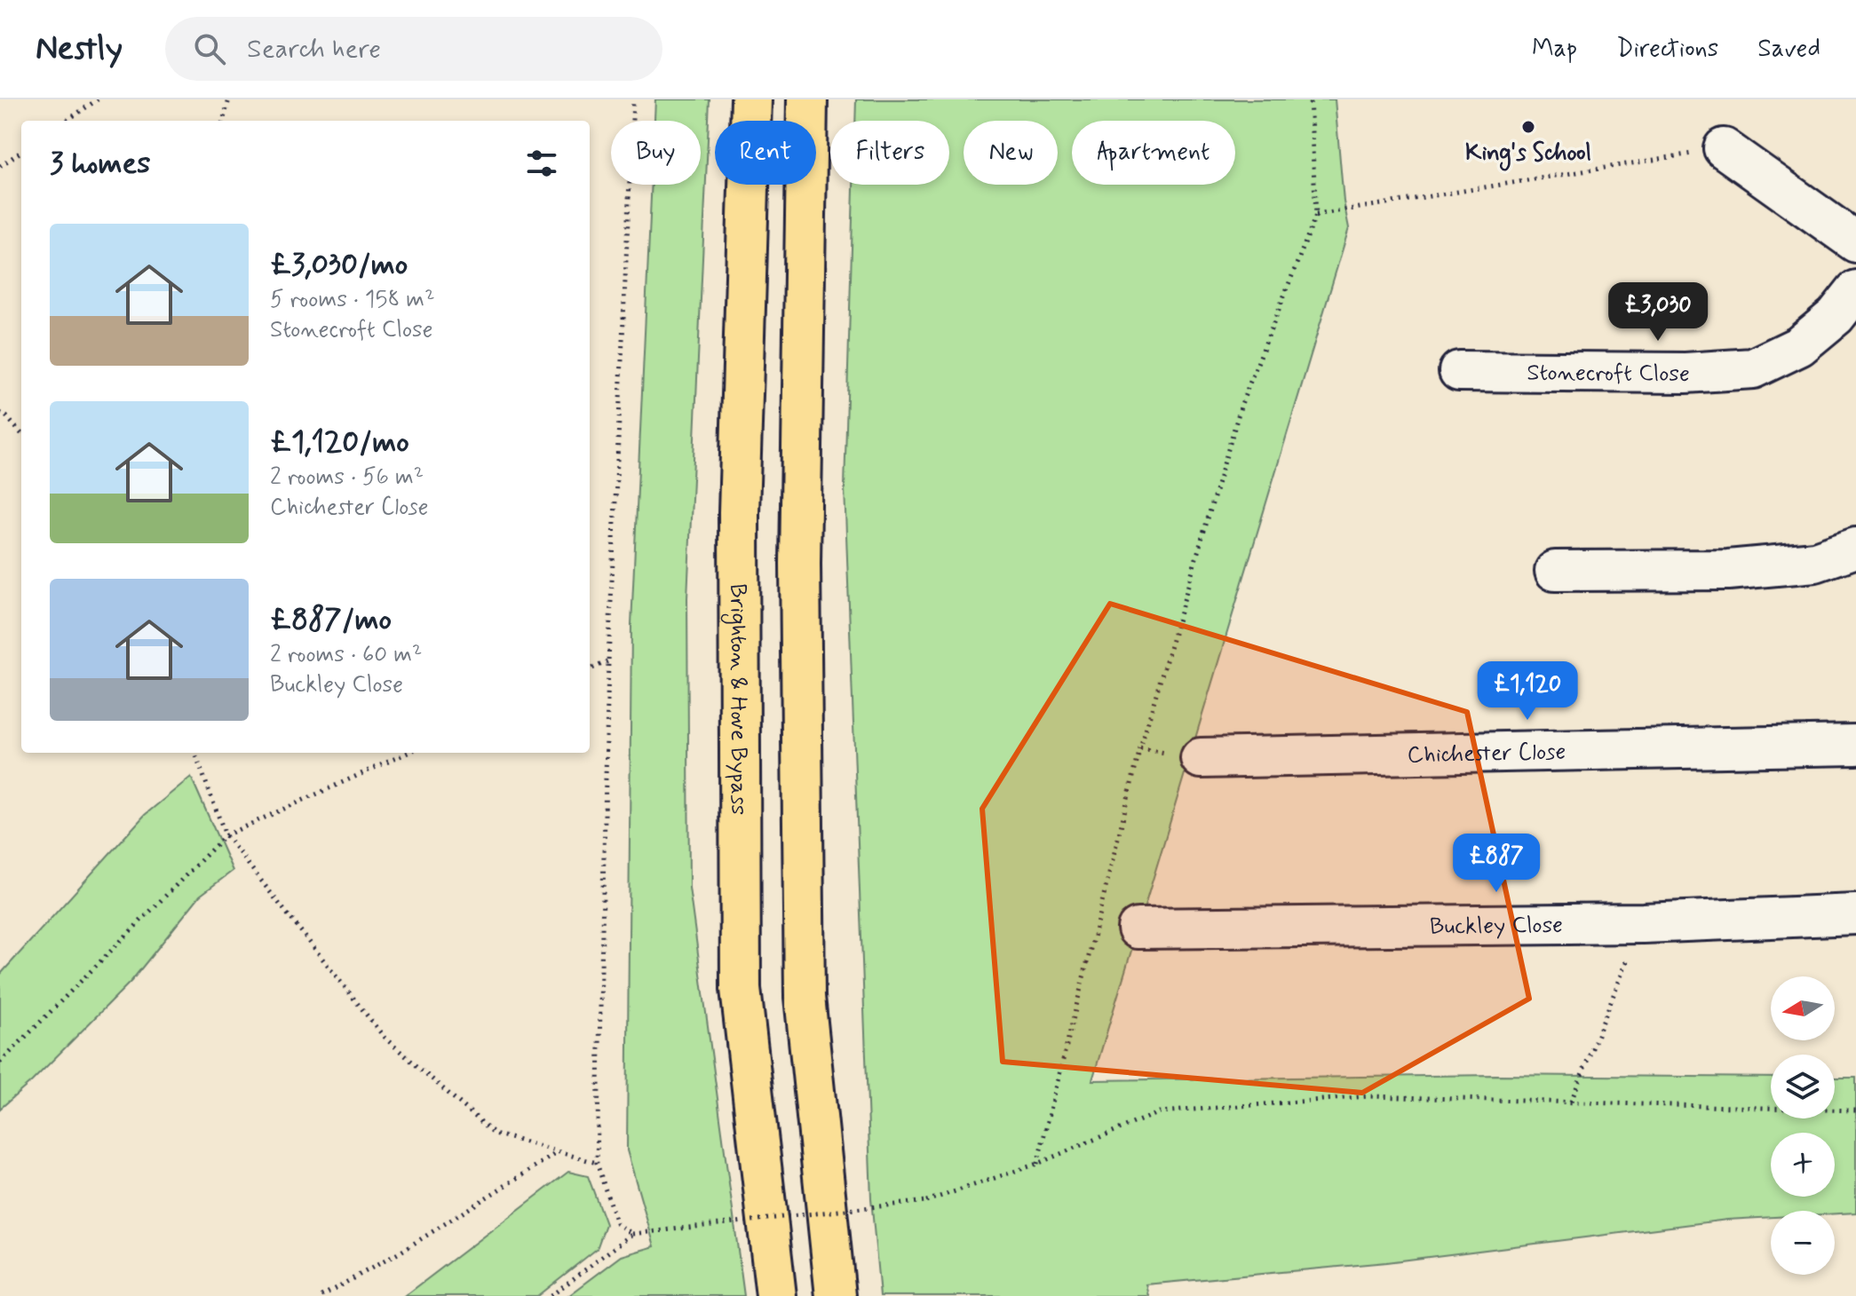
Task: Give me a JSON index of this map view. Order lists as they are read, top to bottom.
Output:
{
  "streets": {
    "highway": ["Brighton & Hove Bypass"],
    "street": ["Stonecroft Close", "Chichester Close", "Buckley Close"]
  },
  "places": ["King's School"],
  "north": "left",
  "page": {
    "header": "Nestly",
    "search": "Search here",
    "nav": ["Map", "Directions", "Saved"],
    "chip": [
      "Buy",
      "Rent",
      "Filters",
      "New",
      "Apartment"
    ],
    "heading": "3 homes",
    "list": [
      {
        "name": "£3,030/mo",
        "note": "5 rooms · 158 m² · Stonecroft Close"
      },
      {
        "name": "£1,120/mo",
        "note": "2 rooms · 56 m² · Chichester Close"
      },
      {
        "name": "£887/mo",
        "note": "2 rooms · 60 m² · Buckley Close"
      }
    ],
    "price": ["£3,030", "£1,120", "£887"],
    "map_buttons": ["+", "−"]
  }
}
